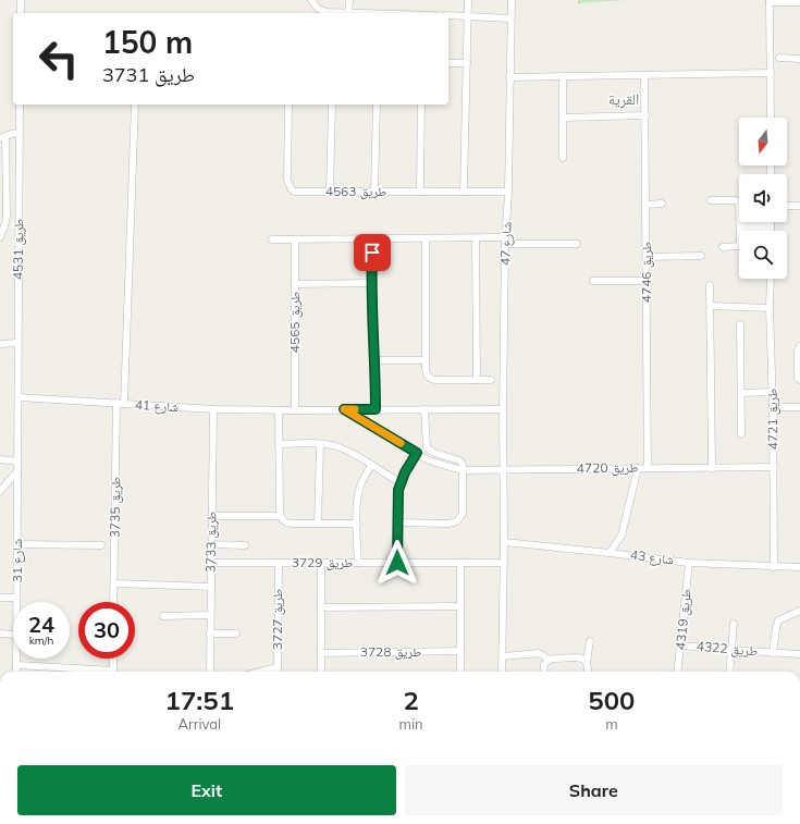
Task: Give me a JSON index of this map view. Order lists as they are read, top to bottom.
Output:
{
  "streets": {
    "street": [
      "طريق 4563",
      "شارع 47",
      "طريق 4531",
      "طريق 4746",
      "طريق 4565",
      "شارع 41",
      "طريق 4721",
      "طريق 4720",
      "طريق 3735",
      "طريق 3733",
      "شارع 43",
      "شارع 31",
      "طريق 3729",
      "طريق 3727",
      "طريق 4319",
      "طريق 4322",
      "طريق 3728"
    ]
  },
  "crossings": [
    ["طريق 4563", "شارع 47"],
    ["شارع 47", "شارع 41"],
    ["طريق 4531", "شارع 41"],
    ["طريق 4531", "شارع 31"],
    ["طريق 4746", "طريق 4720"],
    ["طريق 4565", "شارع 41"],
    ["شارع 41", "طريق 4720"],
    ["شارع 41", "طريق 3735"],
    ["شارع 41", "طريق 3733"],
    ["شارع 41", "شارع 31"],
    ["طريق 4721", "طريق 4720"],
    ["طريق 4721", "شارع 43"],
    ["طريق 3733", "طريق 3729"],
    ["شارع 43", "طريق 4319"],
    ["طريق 3729", "طريق 3727"],
    ["طريق 4319", "طريق 4322"]
  ],
  "districts": ["القرية"],
  "north": "bottom",
  "page": {
    "turn": ["150 m", "طريق 3731"],
    "speed": "24 km/h",
    "limit": "30",
    "eta": [
      "17:51",
      "Arrival",
      "2",
      "min",
      "500",
      "m"
    ],
    "buttons": ["Exit", "Share"]
  }
}
